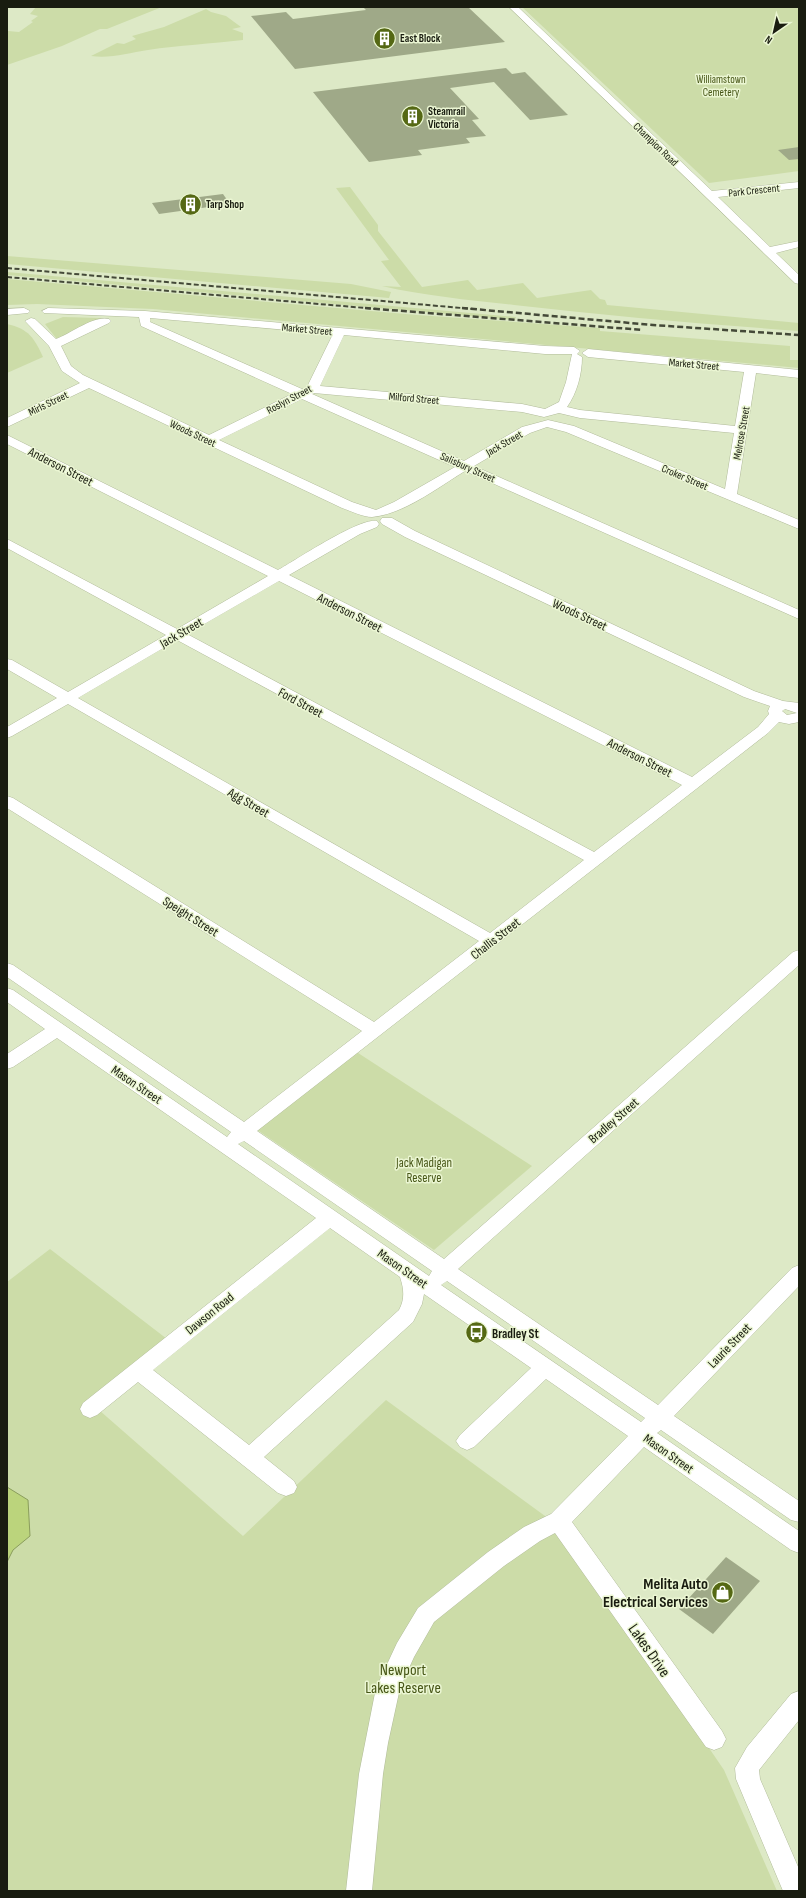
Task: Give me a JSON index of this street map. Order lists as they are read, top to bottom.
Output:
{
  "streets": {
    "street": [
      "Champion Road",
      "Park Crescent",
      "Market Street",
      "Milford Street",
      "Roslyn Street",
      "Mirls Street",
      "Woods Street",
      "Melrose Street",
      "Jack Street",
      "Anderson Street",
      "Salisbury Street",
      "Croker Street",
      "Ford Street",
      "Agg Street",
      "Speight Street",
      "Challis Street",
      "Mason Street",
      "Bradley Street",
      "Dawson Road",
      "Laurie Street",
      "Lakes Drive"
    ]
  },
  "crossings": [
    ["Champion Road", "Park Crescent"],
    ["Market Street", "Roslyn Street"],
    ["Market Street", "Woods Street"],
    ["Market Street", "Melrose Street"],
    ["Market Street", "Salisbury Street"],
    ["Milford Street", "Roslyn Street"],
    ["Milford Street", "Melrose Street"],
    ["Milford Street", "Jack Street"],
    ["Milford Street", "Salisbury Street"],
    ["Milford Street", "Croker Street"],
    ["Roslyn Street", "Woods Street"],
    ["Roslyn Street", "Salisbury Street"],
    ["Mirls Street", "Woods Street"],
    ["Woods Street", "Jack Street"],
    ["Woods Street", "Challis Street"],
    ["Melrose Street", "Croker Street"],
    ["Jack Street", "Anderson Street"],
    ["Jack Street", "Salisbury Street"],
    ["Jack Street", "Croker Street"],
    ["Jack Street", "Ford Street"],
    ["Jack Street", "Agg Street"],
    ["Anderson Street", "Challis Street"],
    ["Ford Street", "Challis Street"],
    ["Agg Street", "Challis Street"],
    ["Speight Street", "Challis Street"],
    ["Challis Street", "Mason Street"],
    ["Mason Street", "Bradley Street"],
    ["Mason Street", "Dawson Road"],
    ["Mason Street", "Laurie Street"]
  ],
  "parks": ["Williamstown Cemetery", "Jack Madigan Reserve", "Newport Lakes Reserve"],
  "places": {
    "building": ["East Block", "Steamrail Victoria", "Tarp Shop"],
    "bus stop": ["Bradley St"],
    "shop": ["Melita Auto Electrical Services"]
  },
  "north": "bottom left"
}
